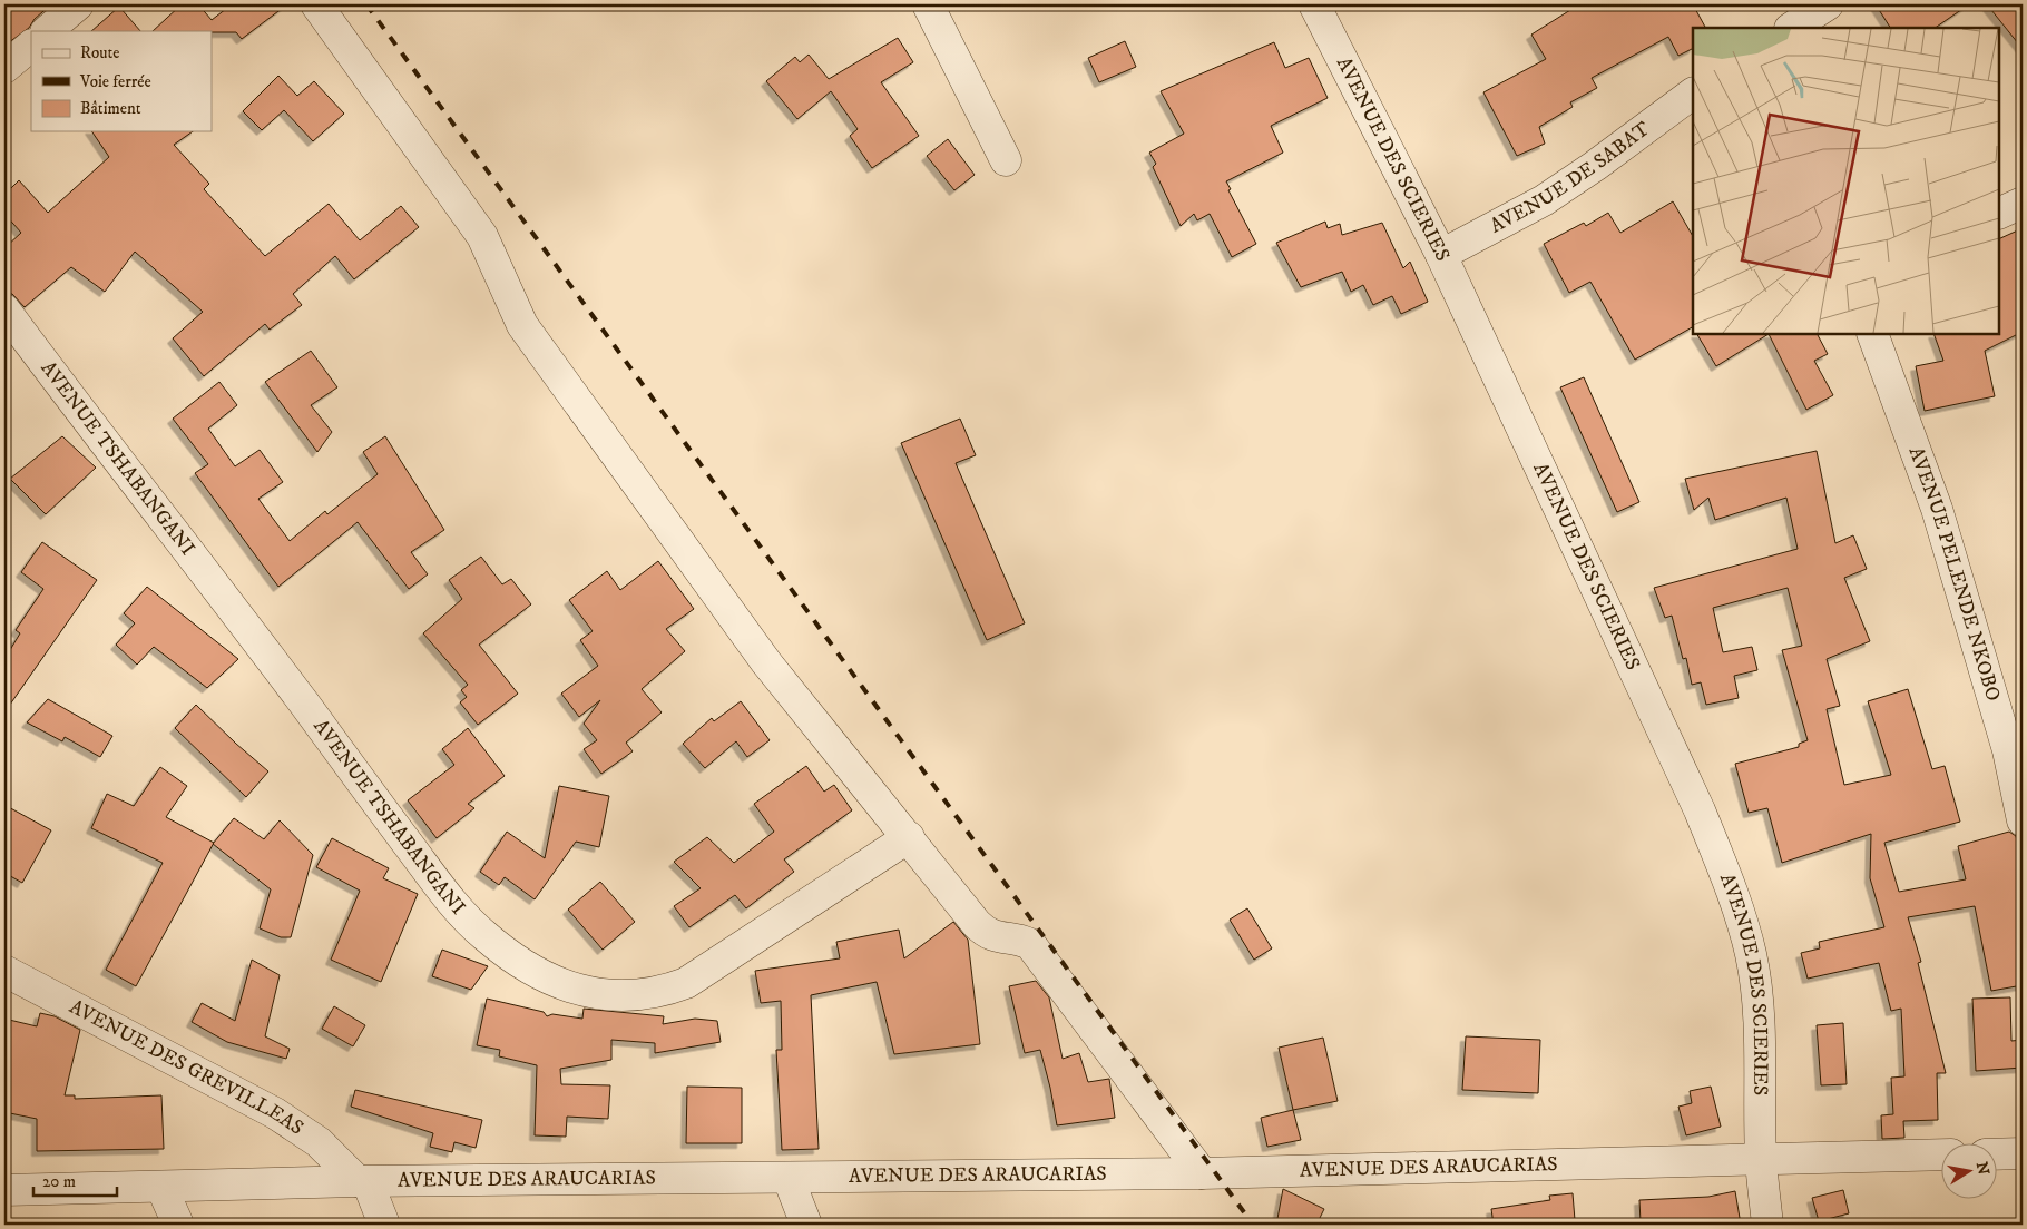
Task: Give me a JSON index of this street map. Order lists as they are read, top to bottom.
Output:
{
  "streets": {
    "street": [
      "AVENUE DES SCIERIES",
      "AVENUE DE SABAT",
      "AVENUE TSHABANGANI",
      "AVENUE PELENDE NKOBO",
      "AVENUE DES GREVILLEAS",
      "AVENUE DES ARAUCARIAS"
    ]
  },
  "crossings": [
    ["AVENUE DES SCIERIES", "AVENUE DE SABAT"],
    ["AVENUE DES SCIERIES", "AVENUE DES ARAUCARIAS"],
    ["AVENUE DES GREVILLEAS", "AVENUE DES ARAUCARIAS"]
  ],
  "legend": ["Route", "Voie ferrée", "Bâtiment"],
  "scale_bar": "20 m",
  "north": "right"
}
